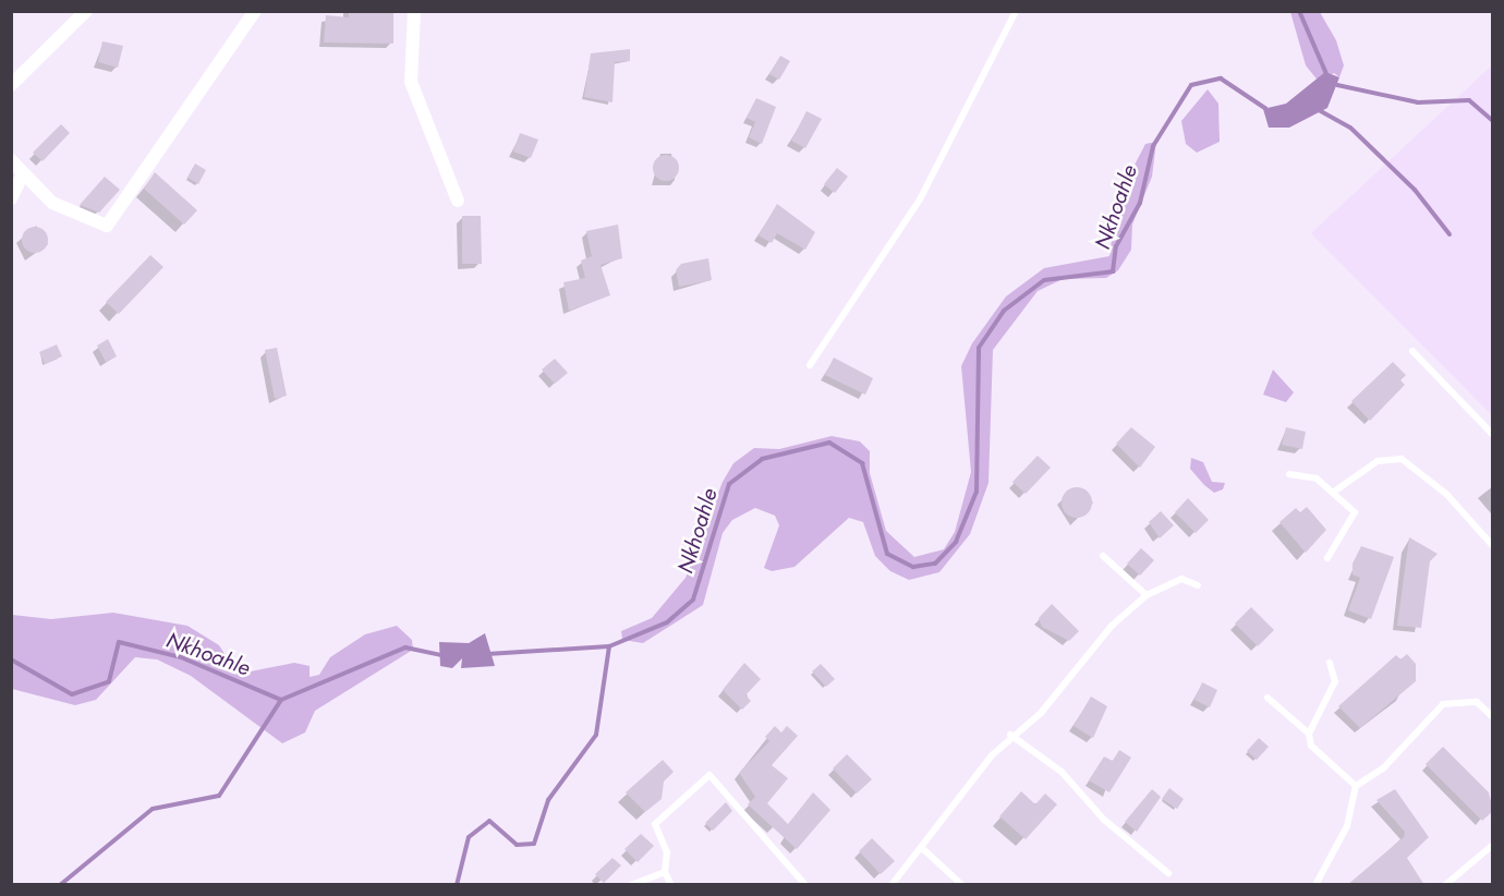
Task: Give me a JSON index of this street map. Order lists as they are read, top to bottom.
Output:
{
  "water": ["Nkhoahle"]
}
